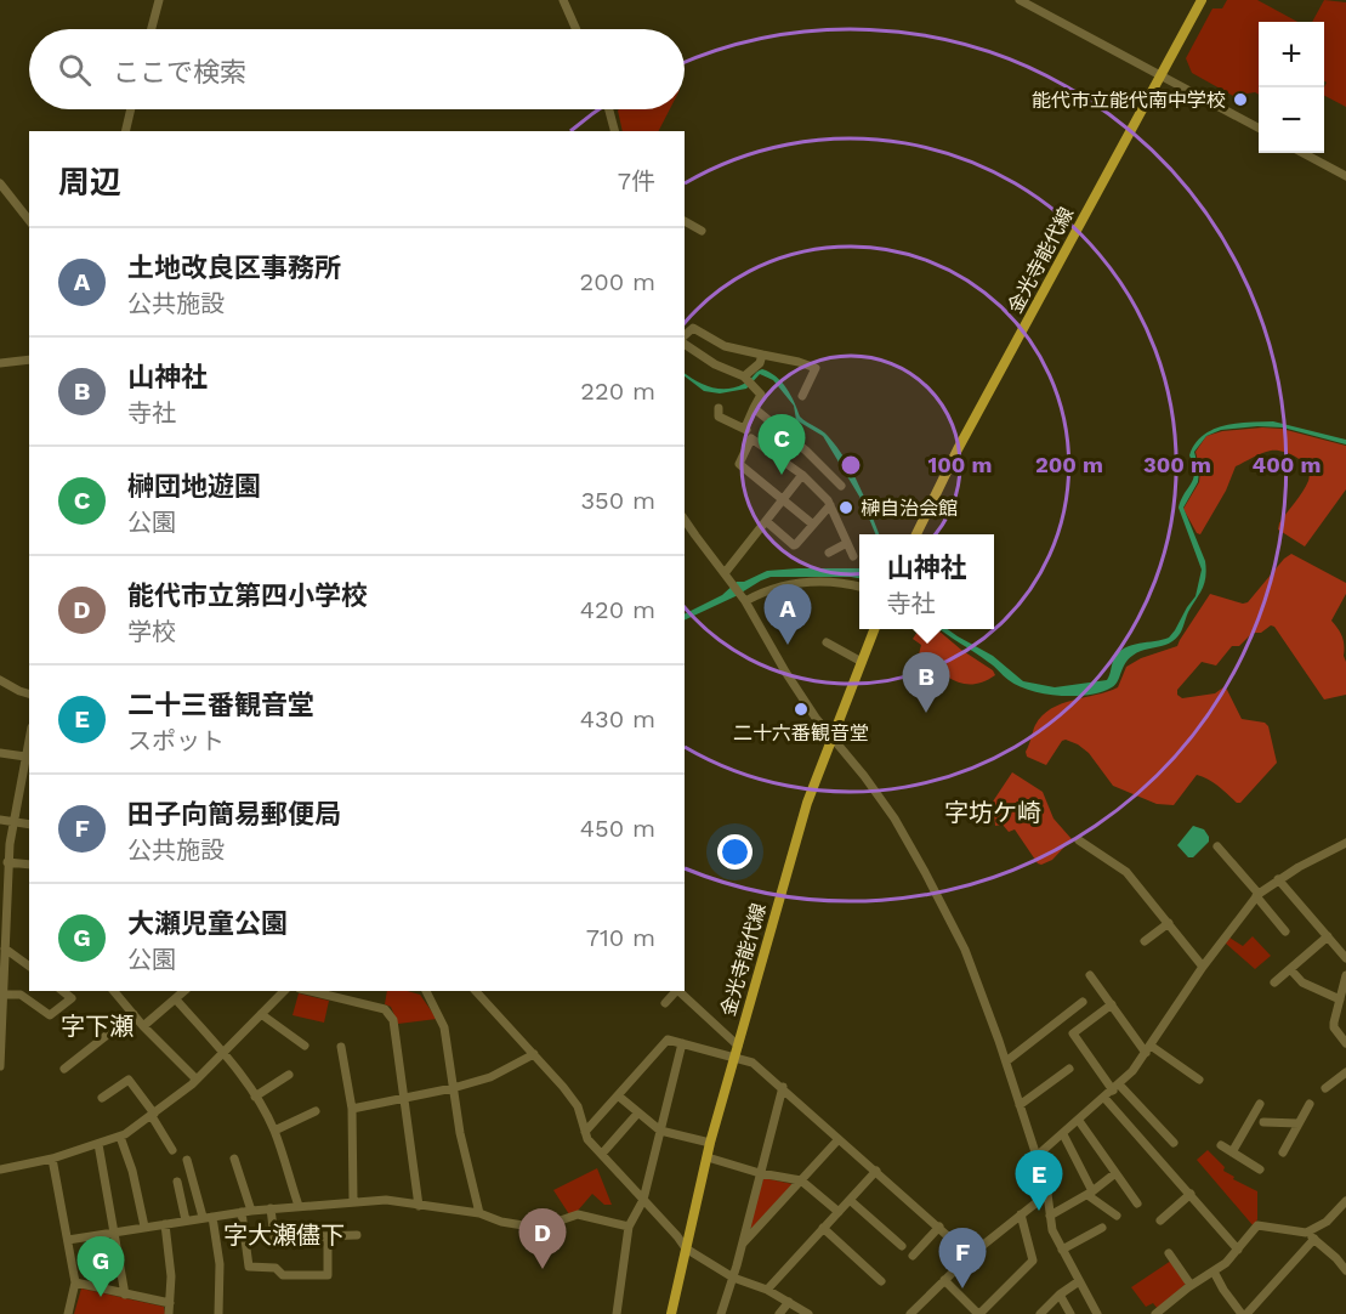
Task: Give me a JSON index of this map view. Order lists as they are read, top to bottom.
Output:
{
  "streets": {
    "main road": ["金光寺能代線"]
  },
  "districts": ["字坊ケ崎", "字下瀬", "字大瀬儘下"],
  "places": ["能代市立能代南中学校", "榊自治会館", "二十六番観音堂"],
  "page": {
    "map_buttons": ["+", "−"],
    "search": "ここで検索",
    "heading": ["周辺", "7件"],
    "list": [
      {
        "mark": "A",
        "name": "土地改良区事務所",
        "note": "公共施設",
        "value": "200 m"
      },
      {
        "mark": "B",
        "name": "山神社",
        "note": "寺社",
        "value": "220 m"
      },
      {
        "mark": "C",
        "name": "榊団地遊園",
        "note": "公園",
        "value": "350 m"
      },
      {
        "mark": "D",
        "name": "能代市立第四小学校",
        "note": "学校",
        "value": "420 m"
      },
      {
        "mark": "E",
        "name": "二十三番観音堂",
        "note": "スポット",
        "value": "430 m"
      },
      {
        "mark": "F",
        "name": "田子向簡易郵便局",
        "note": "公共施設",
        "value": "450 m"
      },
      {
        "mark": "G",
        "name": "大瀬児童公園",
        "note": "公園",
        "value": "710 m"
      }
    ],
    "pins": [
      "C",
      "A",
      "B",
      "E",
      "D",
      "F",
      "G"
    ],
    "popup": ["山神社", "寺社"]
  },
  "rings": [
    "100 m",
    "200 m",
    "300 m",
    "400 m"
  ]
}
